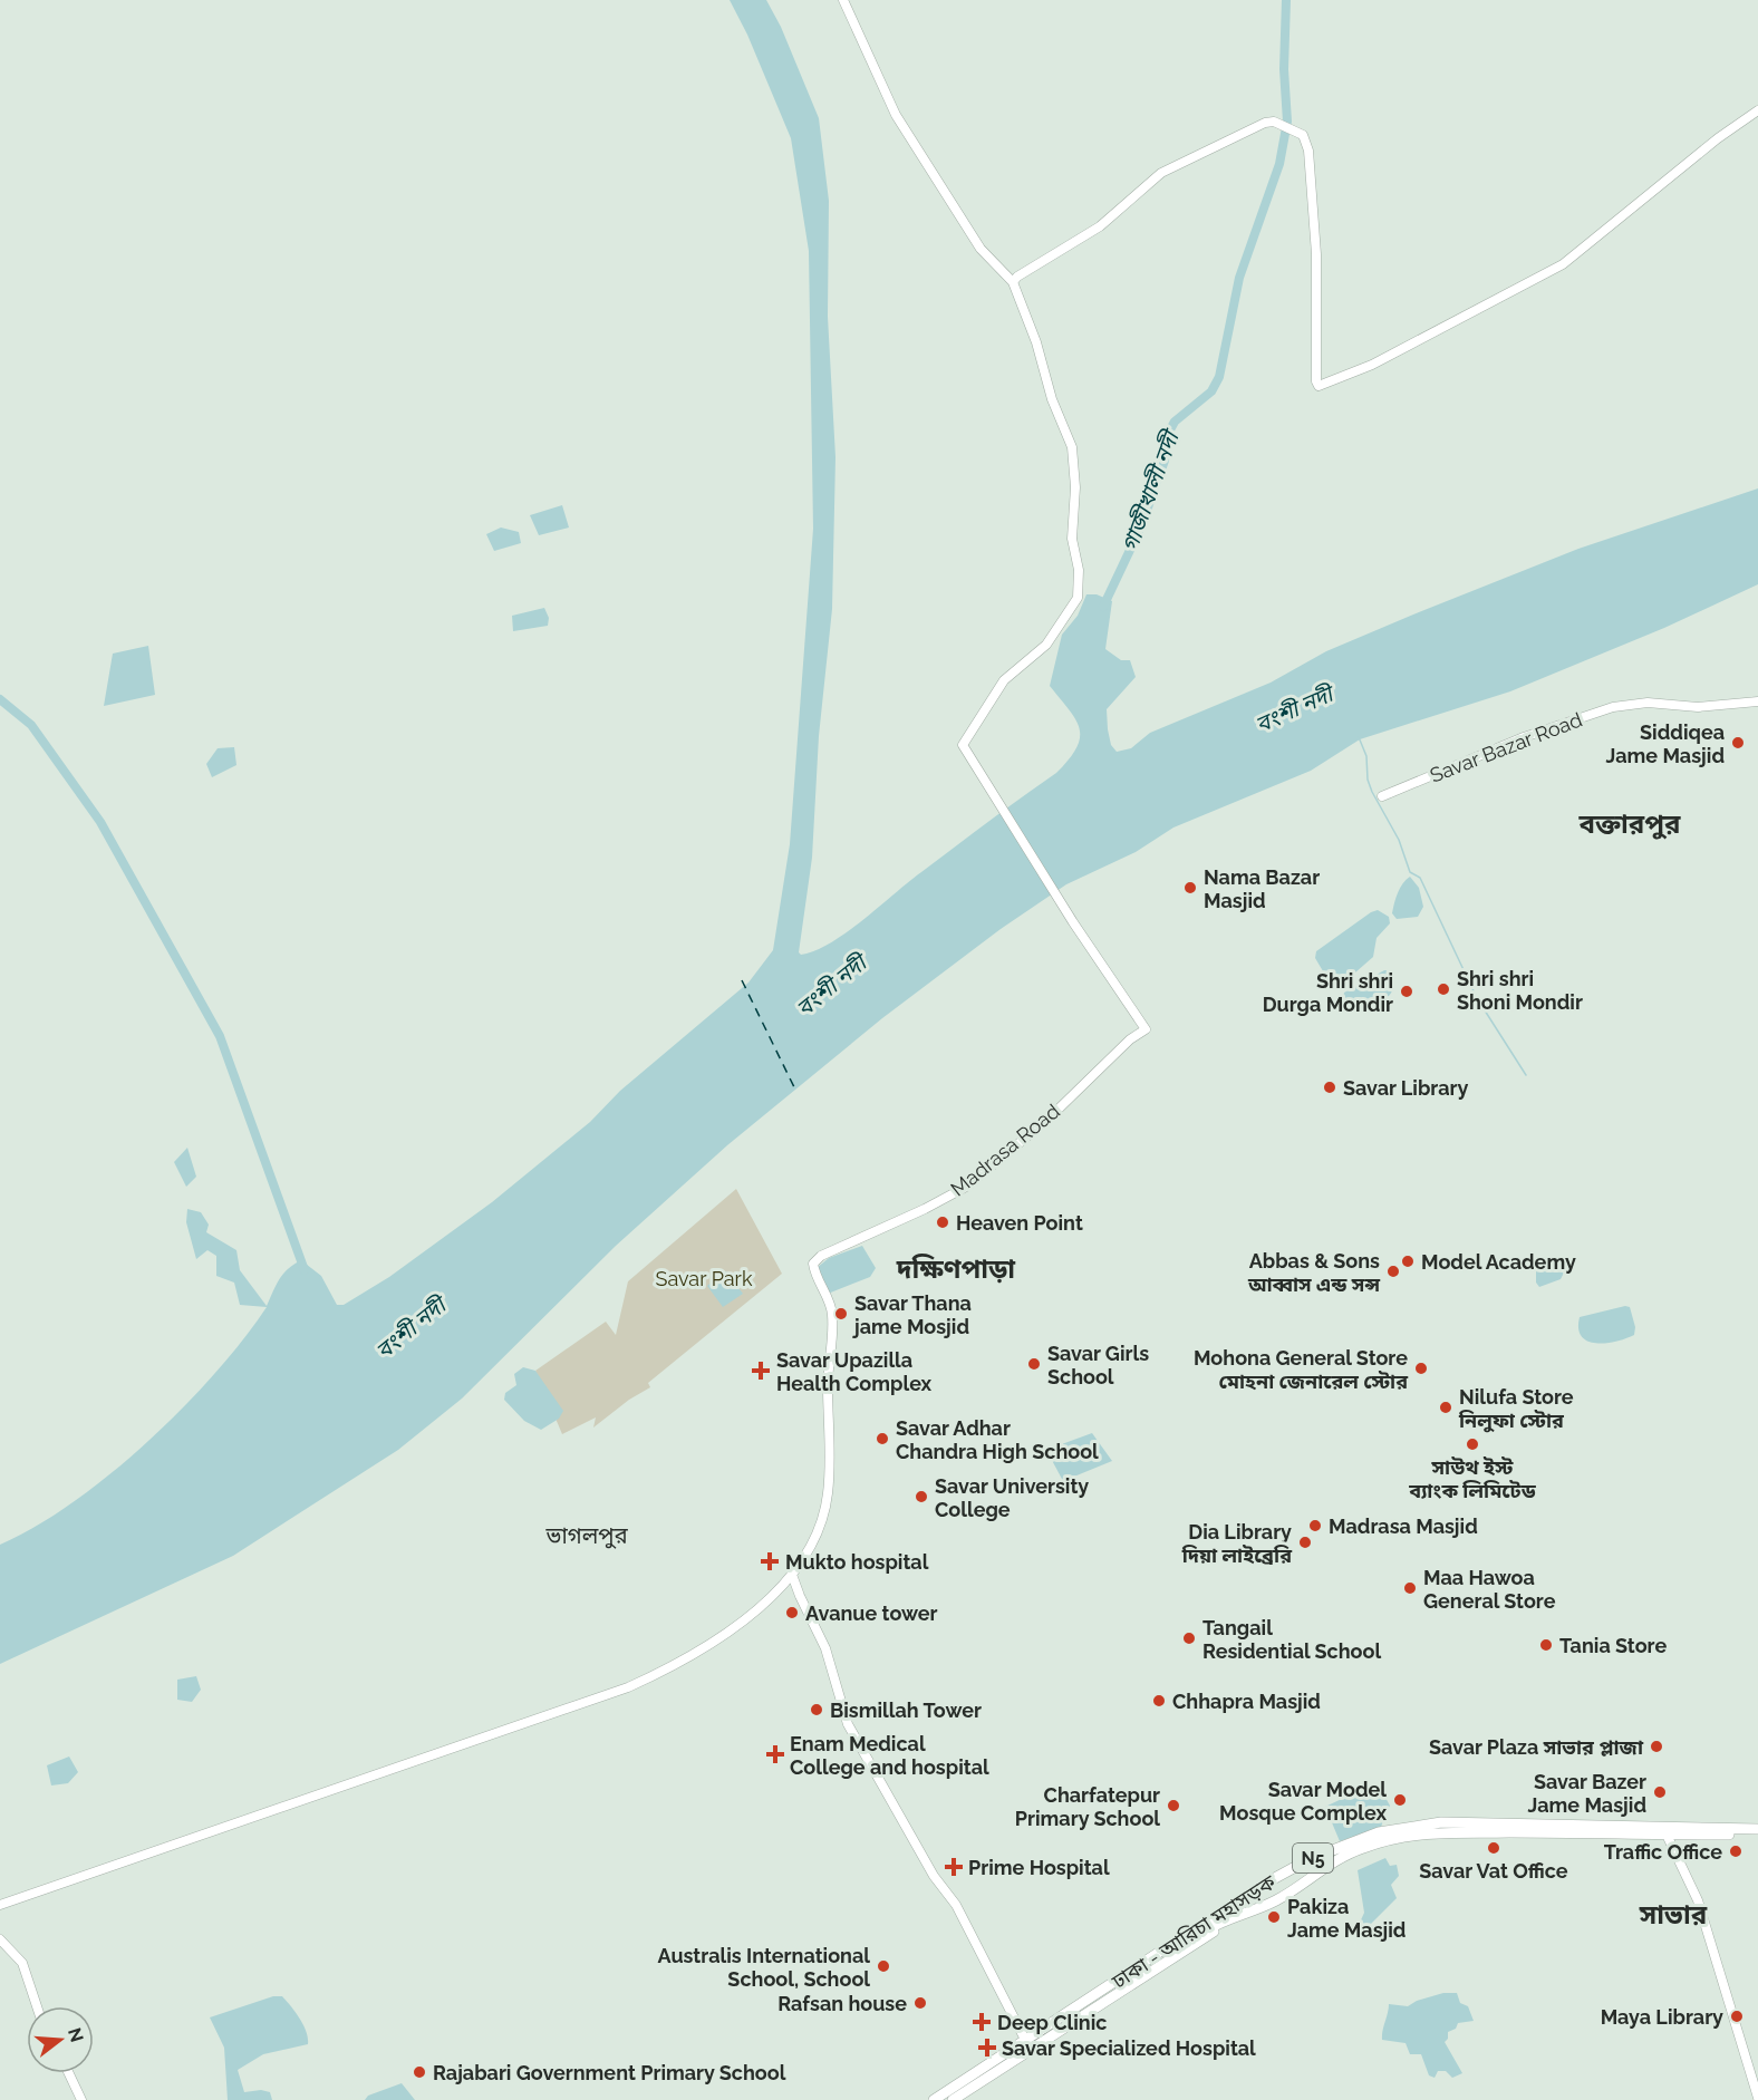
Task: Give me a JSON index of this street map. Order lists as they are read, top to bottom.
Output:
{
  "streets": {
    "highway": ["N5", "ঢাকা - আরিচা মহাসড়ক"],
    "street": ["Savar Bazar Road", "Madrasa Road"]
  },
  "districts": [
    "বক্তারপুর",
    "দক্ষিণপাড়া",
    "ভাগলপুর",
    "সাভার"
  ],
  "water": ["গাজীখালী নদী", "বংশী নদী"],
  "parks": ["Savar Park"],
  "places": {
    "other": [
      "Siddiqea Jame Masjid",
      "Nama Bazar Masjid",
      "Shri shri Shoni Mondir",
      "Shri shri Durga Mondir",
      "Savar Library",
      "Heaven Point",
      "Model Academy",
      "Abbas & Sons আব্বাস এন্ড সন্স",
      "Savar Thana jame Mosjid",
      "Savar Girls School",
      "Mohona General Store মোহনা জেনারেল স্টোর",
      "Nilufa Store নিলুফা স্টোর",
      "Savar Adhar Chandra High School",
      "সাউথ ইস্ট ব্যাংক লিমিটেড",
      "Savar University College",
      "Madrasa Masjid",
      "Dia Library দিয়া লাইব্রেরি",
      "Maa Hawoa General Store",
      "Avanue tower",
      "Tangail Residential School",
      "Tania Store",
      "Chhapra Masjid",
      "Bismillah Tower",
      "Savar Plaza সাভার প্লাজা",
      "Savar Bazer Jame Masjid",
      "Savar Model Mosque Complex",
      "Charfatepur Primary School",
      "Savar Vat Office",
      "Traffic Office",
      "Pakiza Jame Masjid",
      "Australis International School, School",
      "Rafsan house",
      "Maya Library",
      "Rajabari Government Primary School"
    ],
    "health": [
      "Savar Upazilla Health Complex",
      "Mukto hospital",
      "Enam Medical College and hospital",
      "Prime Hospital",
      "Deep Clinic",
      "Savar Specialized Hospital"
    ]
  },
  "north": "right"
}
